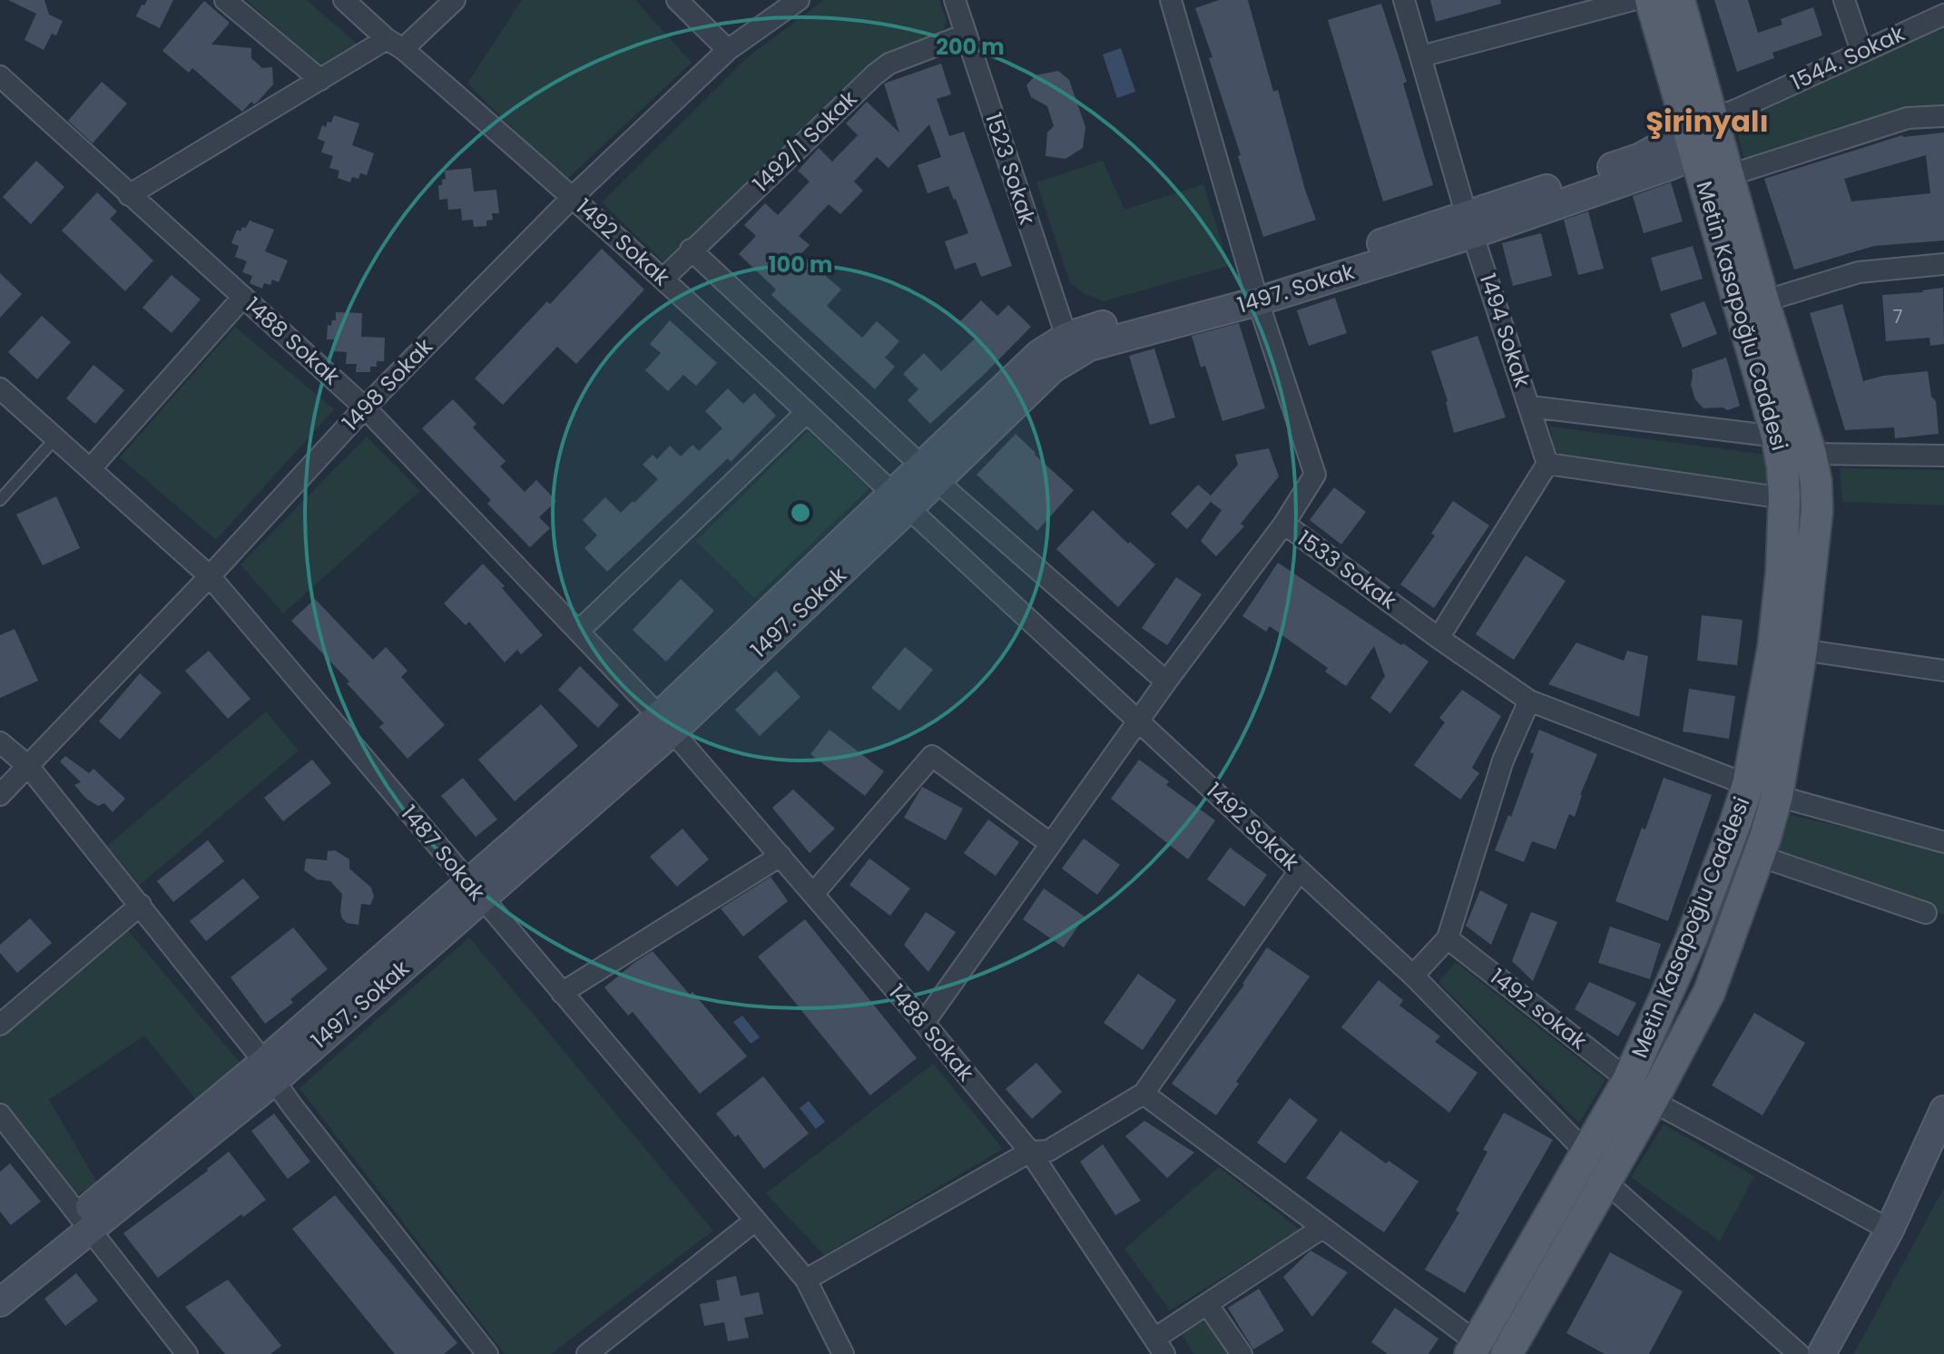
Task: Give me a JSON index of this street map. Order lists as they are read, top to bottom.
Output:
{
  "streets": {
    "main road": ["Metin Kasapoğlu Caddesi"],
    "street": [
      "1544. Sokak",
      "1492/1 Sokak",
      "1523 Sokak",
      "1492 Sokak",
      "1497. Sokak",
      "1494 Sokak",
      "1488 Sokak",
      "1498 Sokak",
      "1533 Sokak",
      "1487 Sokak",
      "1492 sokak"
    ]
  },
  "crossings": [
    ["1544. Sokak", "1497. Sokak"],
    ["1544. Sokak", "Metin Kasapoğlu Caddesi"],
    ["1492/1 Sokak", "1523 Sokak"],
    ["1492/1 Sokak", "1492 Sokak"],
    ["1523 Sokak", "1497. Sokak"],
    ["1492 Sokak", "1497. Sokak"],
    ["1492 Sokak", "Metin Kasapoğlu Caddesi"],
    ["1492 Sokak", "1498 Sokak"],
    ["1497. Sokak", "Metin Kasapoğlu Caddesi"],
    ["1497. Sokak", "1494 Sokak"],
    ["1497. Sokak", "1488 Sokak"],
    ["1497. Sokak", "1533 Sokak"],
    ["1497. Sokak", "1487 Sokak"],
    ["Metin Kasapoğlu Caddesi", "1533 Sokak"],
    ["Metin Kasapoğlu Caddesi", "1492 sokak"],
    ["1488 Sokak", "1498 Sokak"],
    ["1498 Sokak", "1487 Sokak"]
  ],
  "districts": ["Şirinyalı"],
  "house_numbers": ["7"],
  "rings": ["200 m", "100 m"]
}
